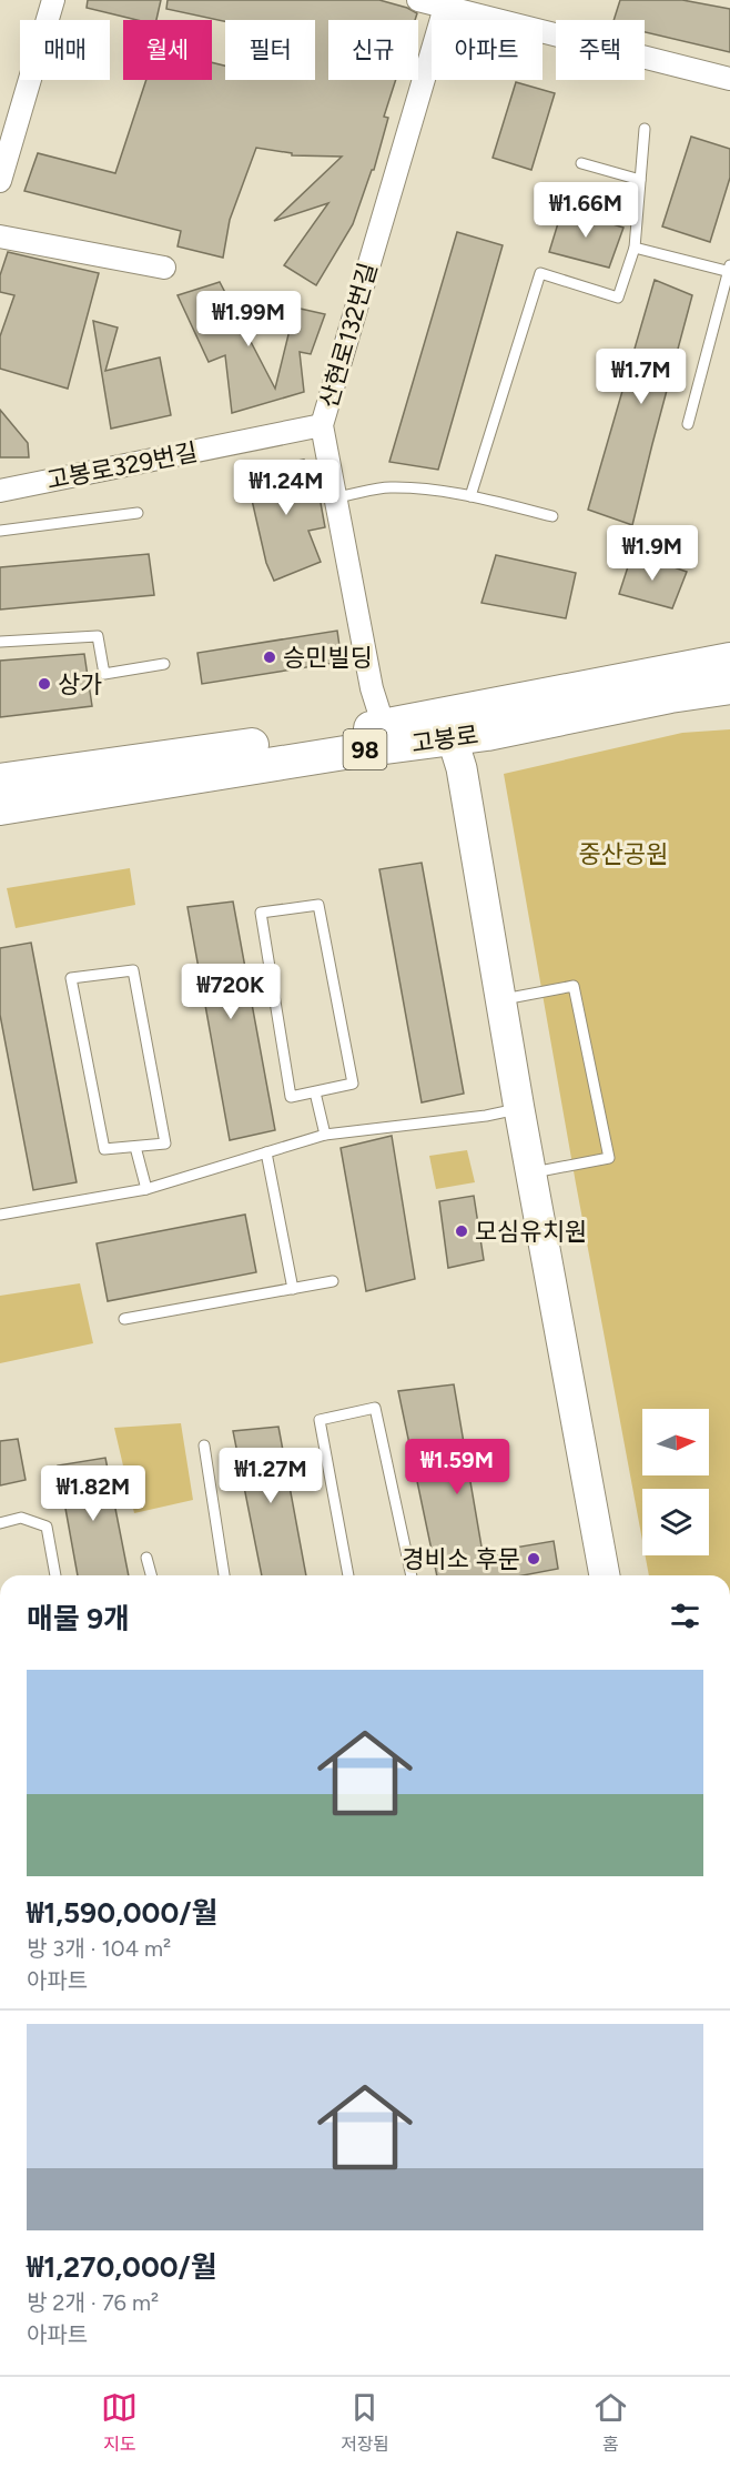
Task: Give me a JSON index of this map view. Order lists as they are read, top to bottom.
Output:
{
  "streets": {
    "main road": ["고봉로", "98"],
    "street": ["산현로132번길", "고봉로329번길"]
  },
  "crossings": [
    ["산현로132번길", "고봉로329번길"],
    ["산현로132번길", "고봉로"]
  ],
  "parks": ["중산공원"],
  "places": [
    "승민빌딩",
    "상가",
    "모심유치원",
    "경비소 후문"
  ],
  "north": "right",
  "page": {
    "chip": [
      "매매",
      "월세",
      "필터",
      "신규",
      "아파트",
      "주택"
    ],
    "price": [
      "₩1.66M",
      "₩1.99M",
      "₩1.7M",
      "₩1.24M",
      "₩1.9M",
      "₩720K",
      "₩1.59M",
      "₩1.27M",
      "₩1.82M"
    ],
    "heading": "매물 9개",
    "list": [
      {
        "name": "₩1,590,000/월",
        "note": "방 3개 · 104 m² · 아파트"
      },
      {
        "name": "₩1,270,000/월",
        "note": "방 2개 · 76 m² · 아파트"
      }
    ],
    "tabs": ["지도", "저장됨", "홈"]
  }
}
